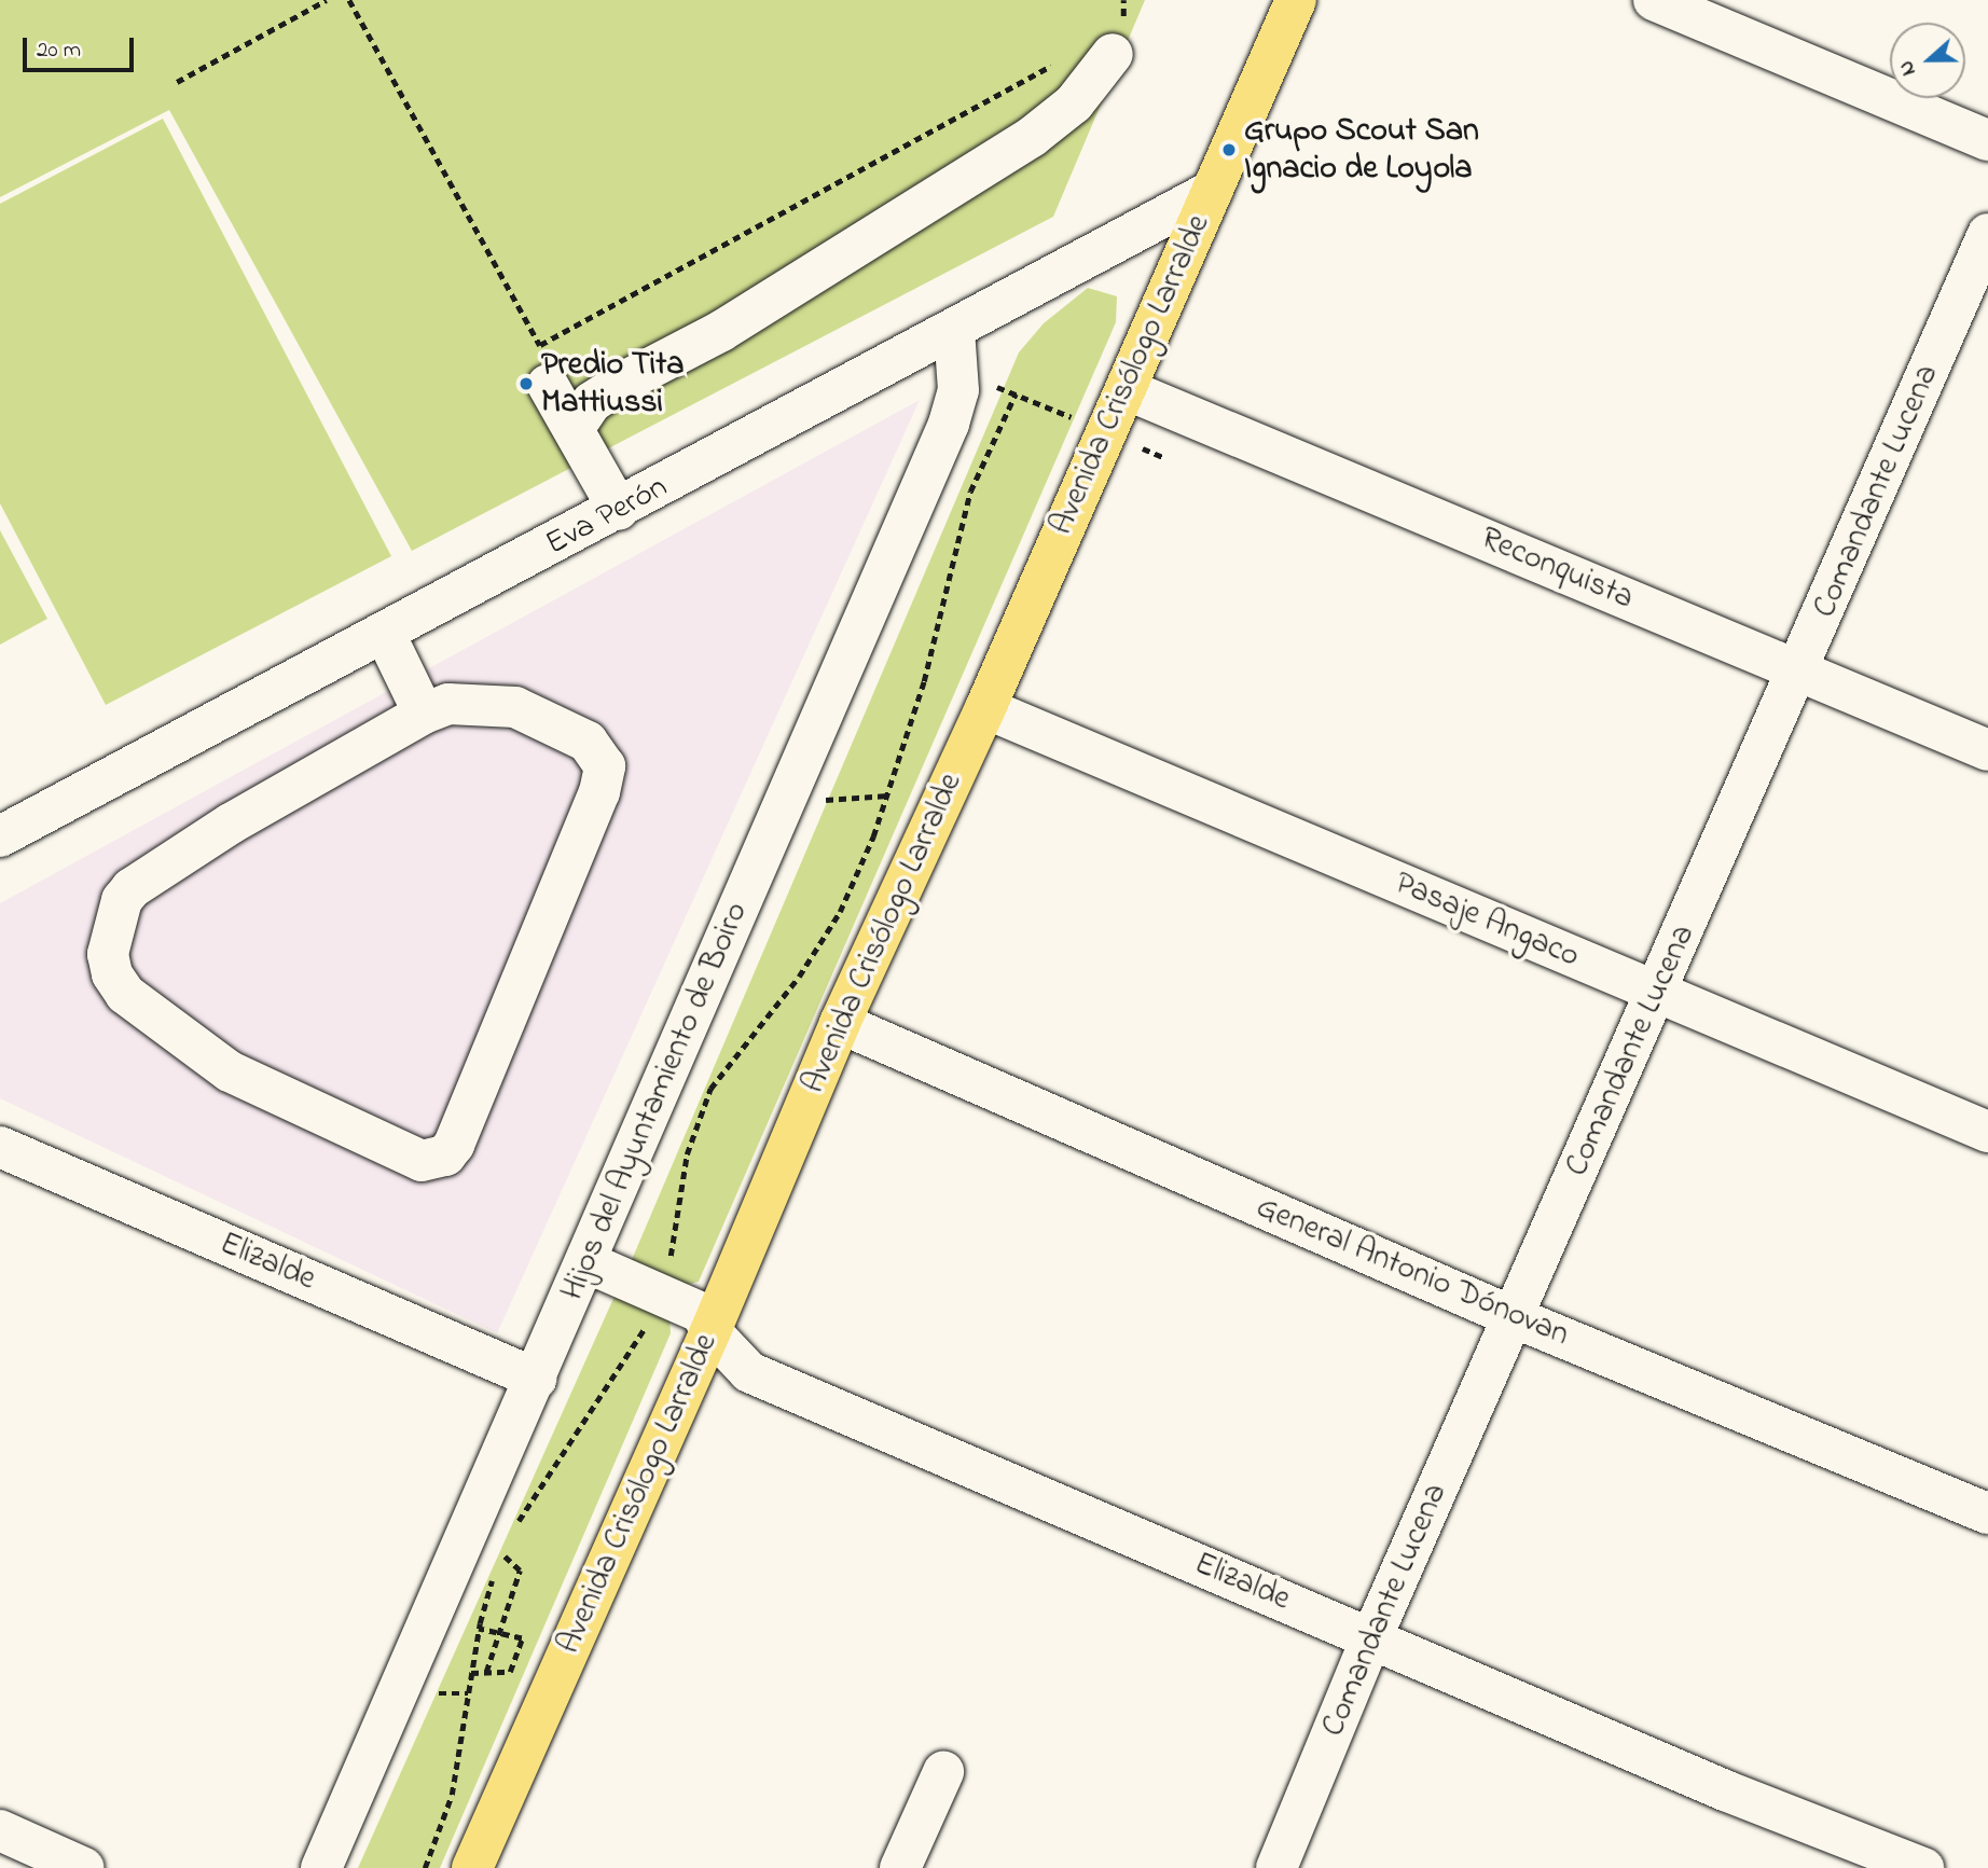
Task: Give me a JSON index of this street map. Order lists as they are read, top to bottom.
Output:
{
  "streets": {
    "main road": ["Avenida Crisólogo Larralde"],
    "street": [
      "Comandante Lucena",
      "Eva Perón",
      "Reconquista",
      "Pasaje Angaco",
      "Hijos del Ayuntamiento de Boiro",
      "Elizalde",
      "General Antonio Dónovan"
    ]
  },
  "crossings": [
    ["Avenida Crisólogo Larralde", "Eva Perón"],
    ["Avenida Crisólogo Larralde", "Reconquista"],
    ["Avenida Crisólogo Larralde", "Pasaje Angaco"],
    ["Avenida Crisólogo Larralde", "Elizalde"],
    ["Avenida Crisólogo Larralde", "General Antonio Dónovan"],
    ["Comandante Lucena", "Reconquista"],
    ["Comandante Lucena", "Pasaje Angaco"],
    ["Comandante Lucena", "Elizalde"],
    ["Comandante Lucena", "General Antonio Dónovan"],
    ["Eva Perón", "Hijos del Ayuntamiento de Boiro"],
    ["Hijos del Ayuntamiento de Boiro", "Elizalde"]
  ],
  "places": ["Grupo Scout San Ignacio de Loyola", "Predio Tita Mattiussi"],
  "scale_bar": "20 m",
  "north": "left"
}
